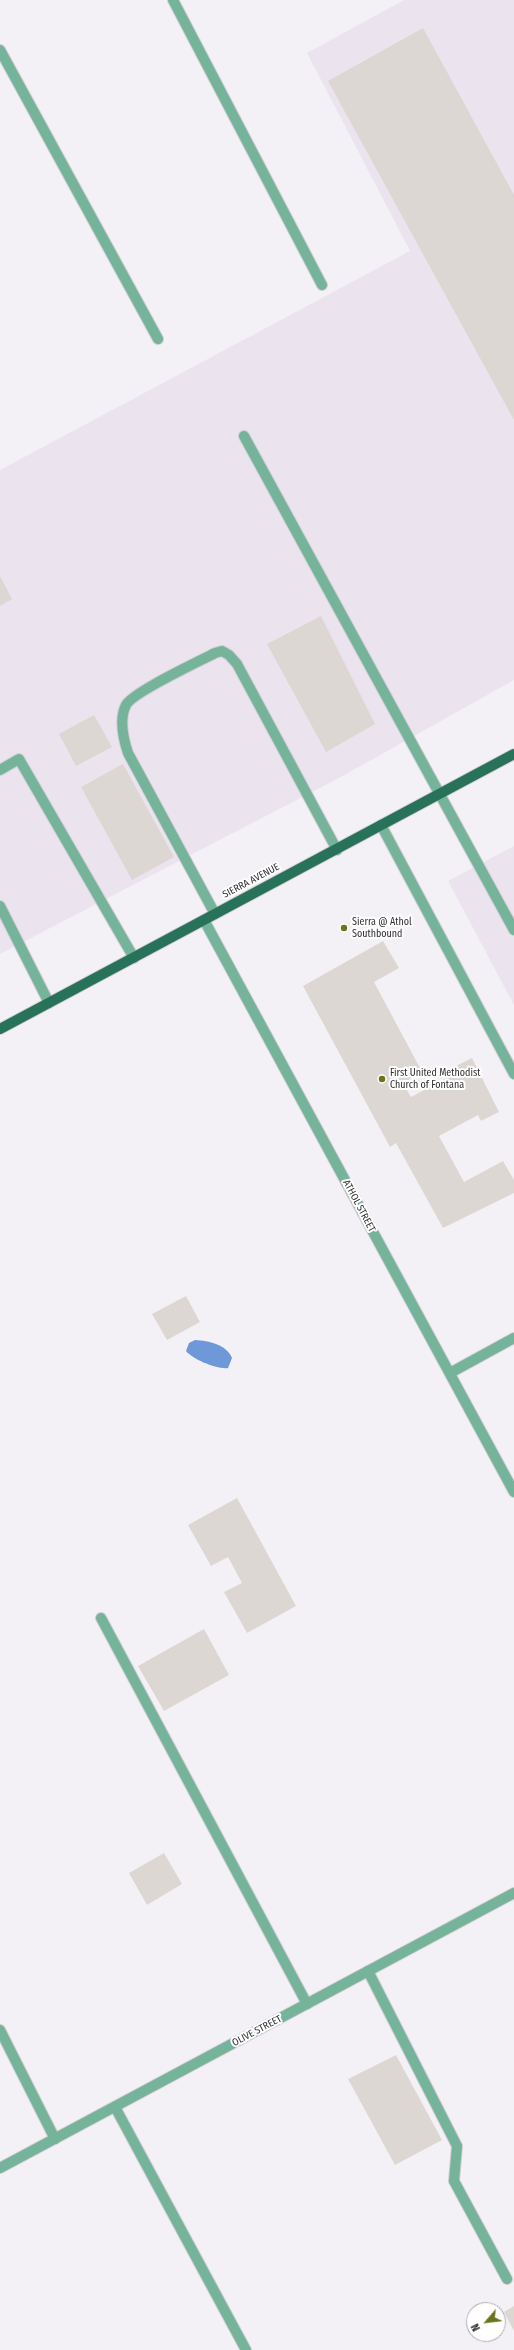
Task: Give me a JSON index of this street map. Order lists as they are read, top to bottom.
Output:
{
  "streets": {
    "main road": ["SIERRA AVENUE"],
    "street": ["ATHOL STREET", "OLIVE STREET"]
  },
  "crossings": [
    ["SIERRA AVENUE", "ATHOL STREET"]
  ],
  "places": ["Sierra @ Athol Southbound", "First United Methodist Church of Fontana"],
  "north": "bottom left"
}
